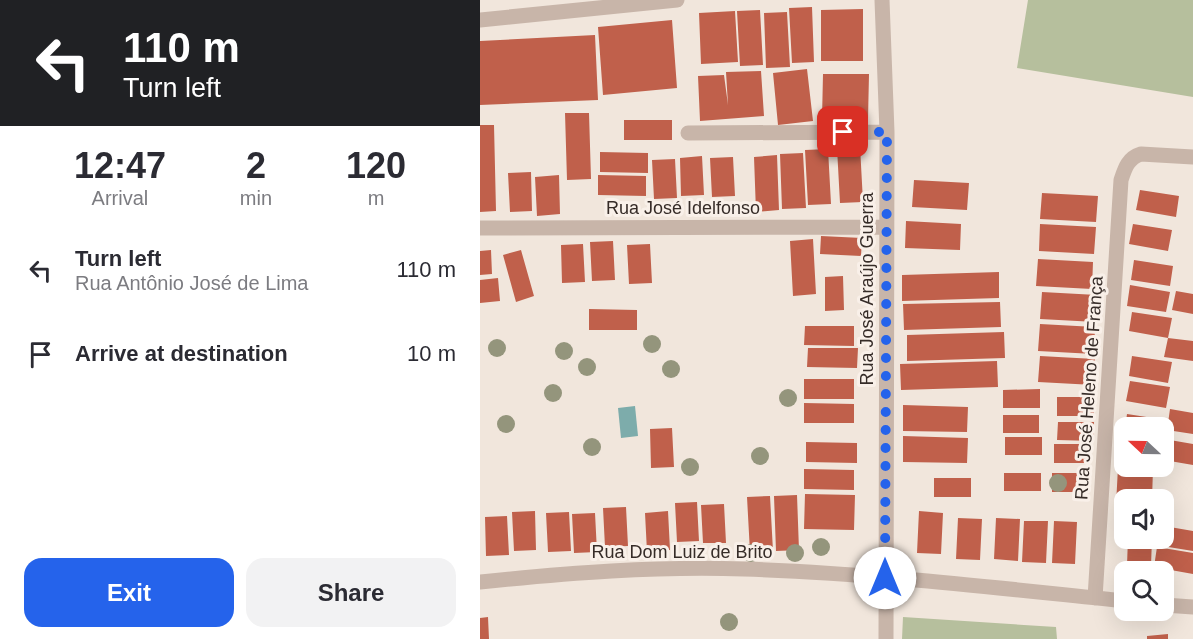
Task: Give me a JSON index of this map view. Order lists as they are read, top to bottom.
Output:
{
  "streets": {
    "street": [
      "Rua José Idelfonso",
      "Rua José Araújo Guerra",
      "Rua José Heleno de França",
      "Rua Dom Luiz de Brito"
    ]
  },
  "crossings": [
    ["Rua José Idelfonso", "Rua José Araújo Guerra"],
    ["Rua José Araújo Guerra", "Rua Dom Luiz de Brito"],
    ["Rua José Heleno de França", "Rua Dom Luiz de Brito"]
  ],
  "north": "left",
  "page": {
    "turn": ["110 m", "Turn left"],
    "eta": [
      "12:47",
      "Arrival",
      "2",
      "min",
      "120",
      "m"
    ],
    "list": [
      {
        "name": "Turn left",
        "note": "Rua Antônio José de Lima",
        "value": "110 m"
      },
      {
        "name": "Arrive at destination",
        "value": "10 m"
      }
    ],
    "buttons": ["Exit", "Share"]
  }
}
